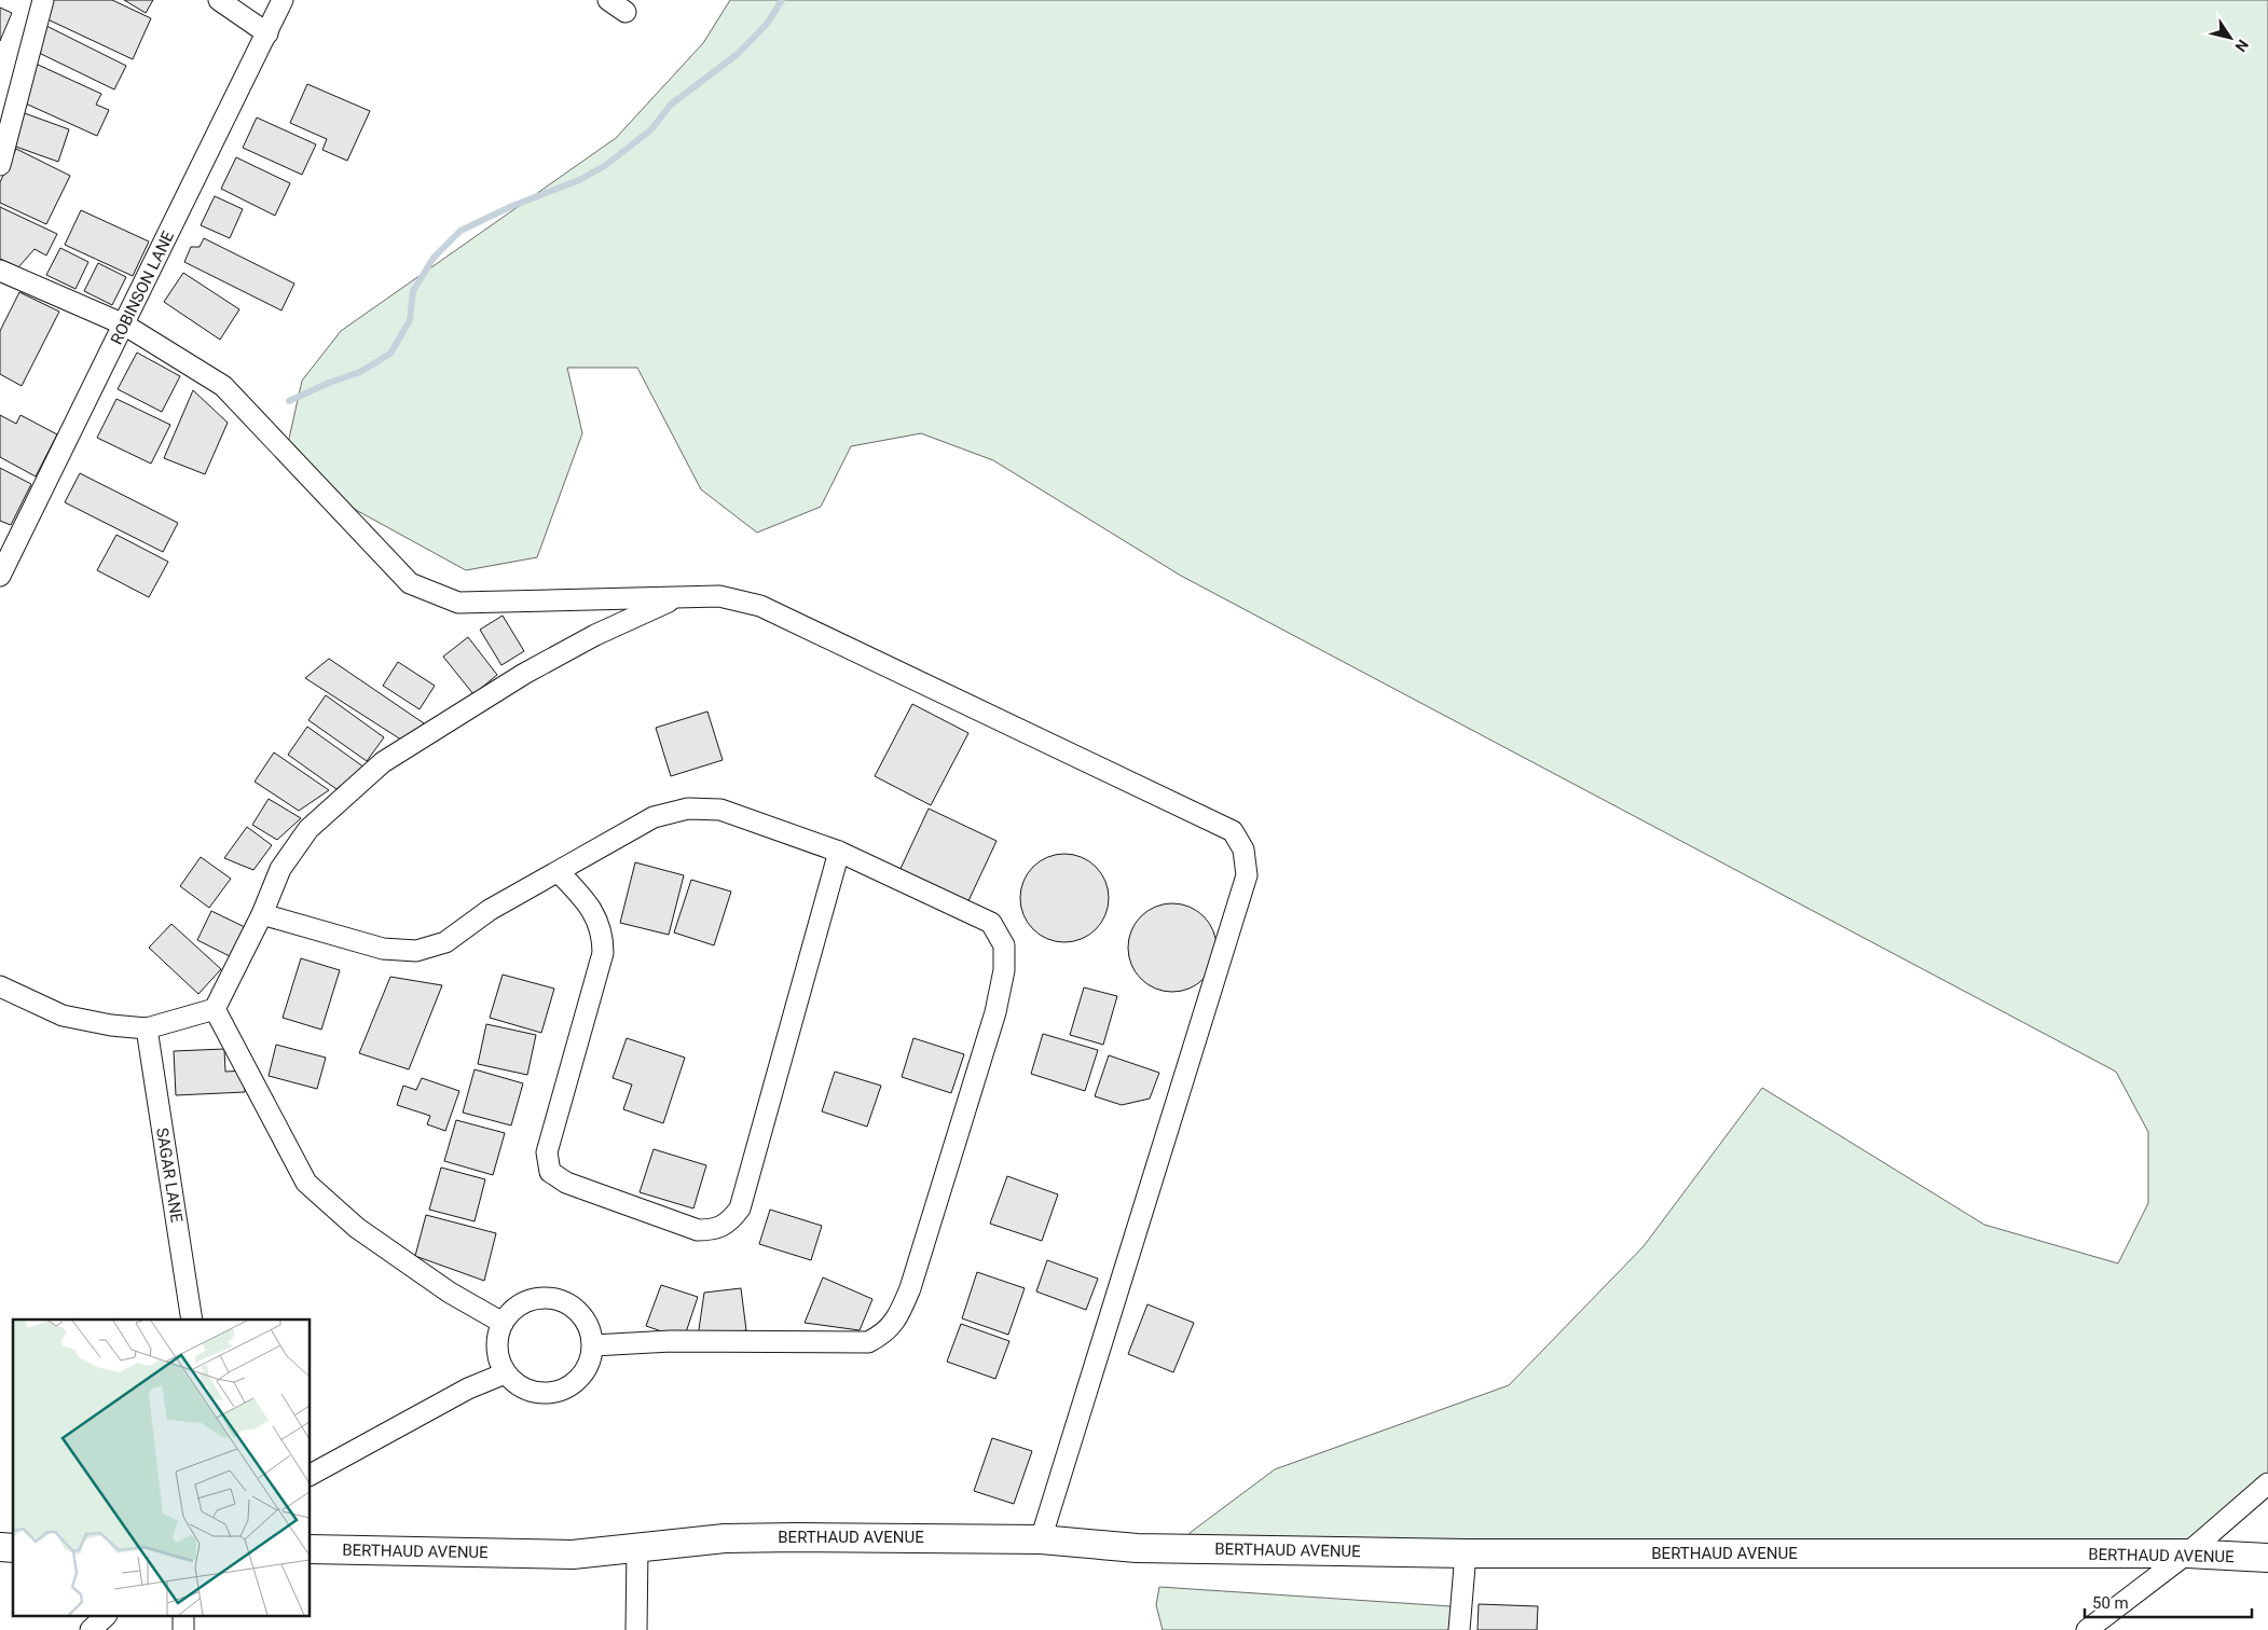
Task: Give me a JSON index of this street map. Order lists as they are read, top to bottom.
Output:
{
  "streets": {
    "street": ["ROBINSON LANE", "SAGAR LANE", "BERTHAUD AVENUE"]
  },
  "scale_bar": "50 m",
  "north": "bottom right"
}
